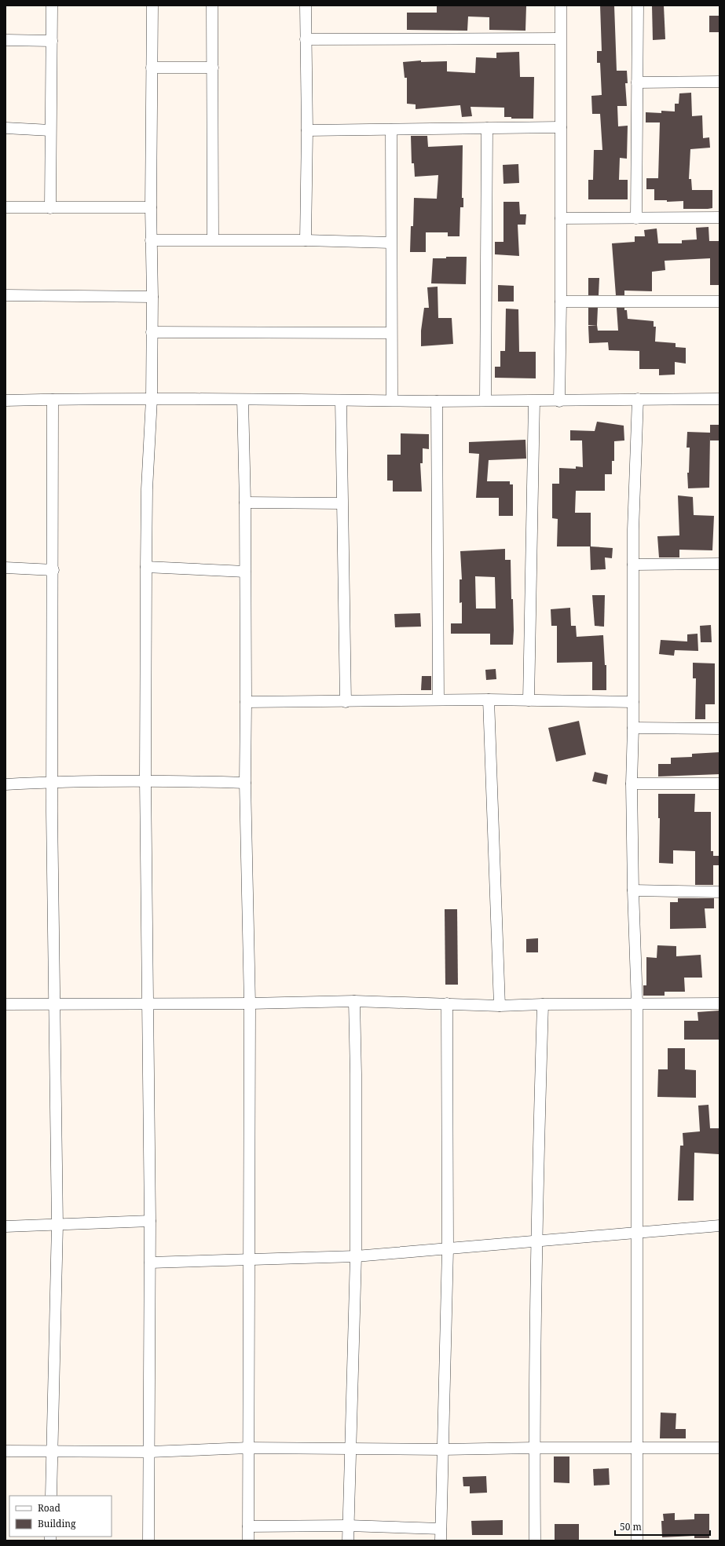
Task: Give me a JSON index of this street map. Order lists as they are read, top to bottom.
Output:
{
  "legend": ["Road", "Building"],
  "scale_bar": "50 m"
}
